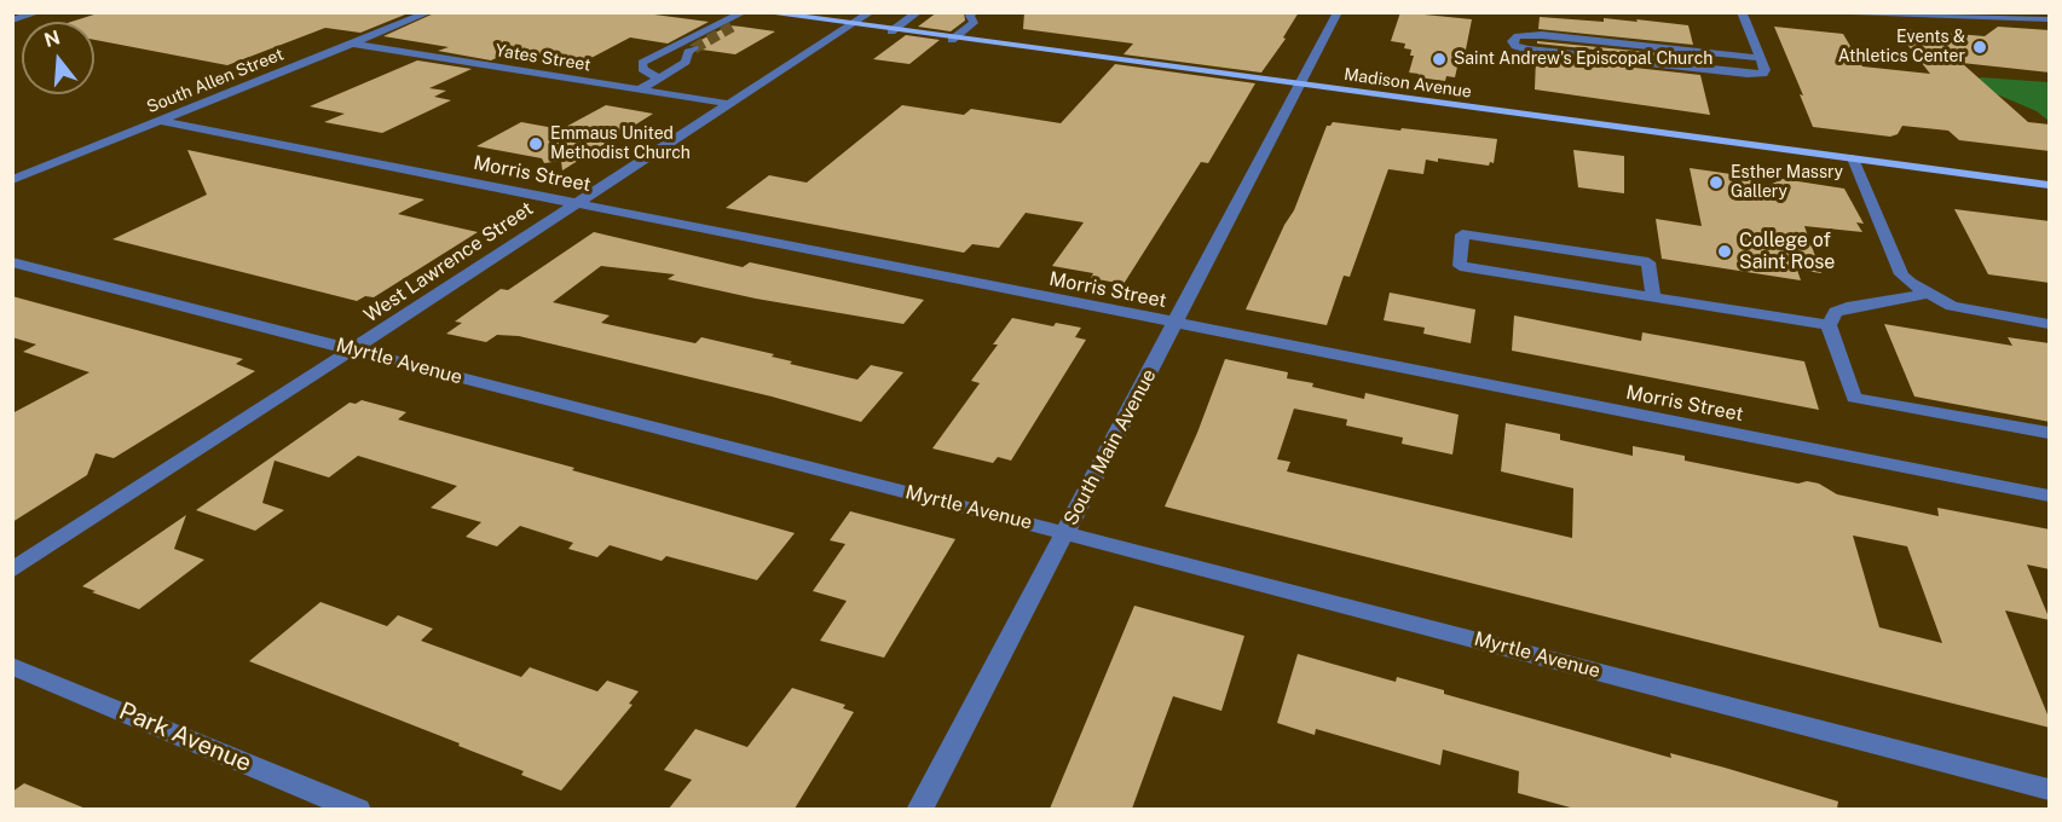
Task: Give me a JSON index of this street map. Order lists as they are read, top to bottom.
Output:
{
  "streets": {
    "main road": ["Madison Avenue"],
    "street": [
      "Yates Street",
      "South Allen Street",
      "Morris Street",
      "West Lawrence Street",
      "Myrtle Avenue",
      "South Main Avenue",
      "Park Avenue"
    ]
  },
  "crossings": [
    ["Yates Street", "South Allen Street"],
    ["Yates Street", "West Lawrence Street"],
    ["South Allen Street", "Morris Street"],
    ["Madison Avenue", "West Lawrence Street"],
    ["Madison Avenue", "South Main Avenue"],
    ["Morris Street", "West Lawrence Street"],
    ["Morris Street", "South Main Avenue"],
    ["West Lawrence Street", "Myrtle Avenue"],
    ["Myrtle Avenue", "South Main Avenue"]
  ],
  "places": [
    "Events & Athletics Center",
    "Saint Andrew's Episcopal Church",
    "Emmaus United Methodist Church",
    "Esther Massry Gallery",
    "College of Saint Rose"
  ],
  "north": "top"
}
